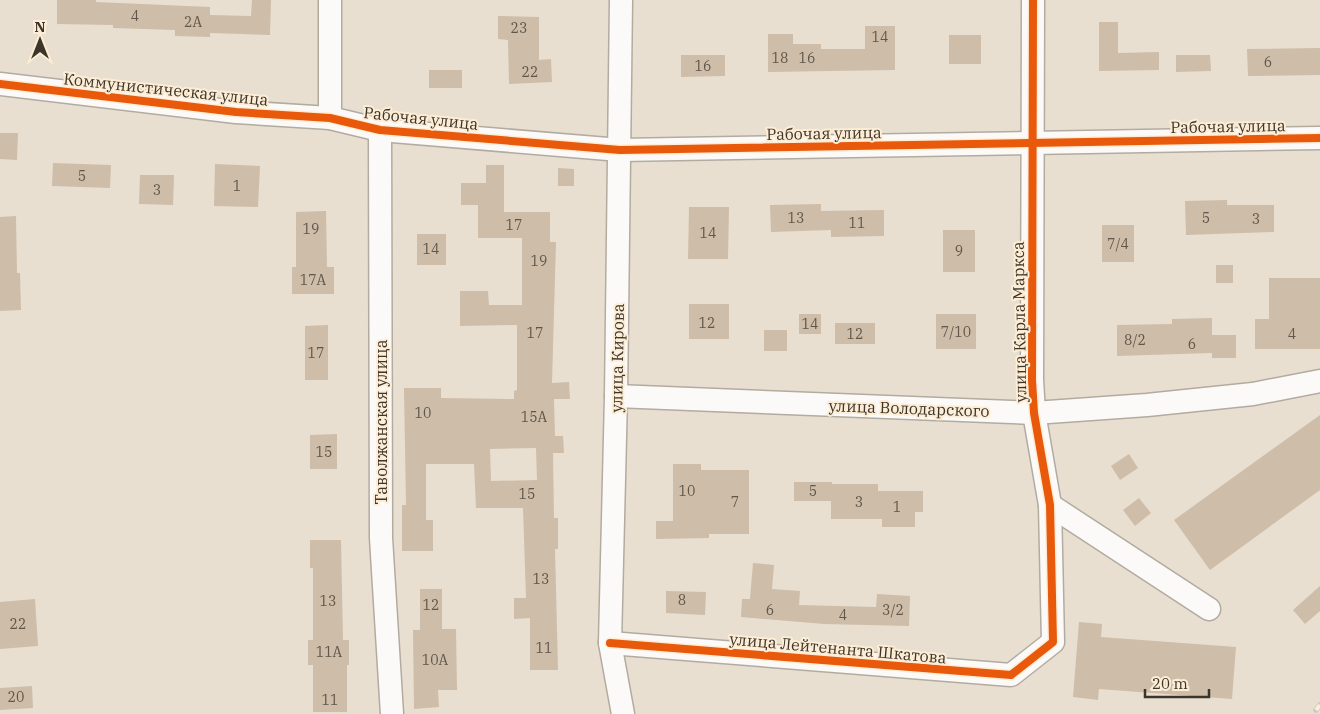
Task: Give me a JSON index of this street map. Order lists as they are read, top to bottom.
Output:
{
  "streets": {
    "street": [
      "Коммунистическая улица",
      "Рабочая улица",
      "улица Карла Маркса",
      "улица Кирова",
      "улица Володарского",
      "Таволжанская улица",
      "улица Лейтенанта Шкатова"
    ]
  },
  "crossings": [
    ["Коммунистическая улица", "Рабочая улица"],
    ["Рабочая улица", "улица Карла Маркса"],
    ["Рабочая улица", "улица Кирова"],
    ["Рабочая улица", "Таволжанская улица"],
    ["улица Карла Маркса", "улица Володарского"],
    ["улица Карла Маркса", "улица Лейтенанта Шкатова"],
    ["улица Кирова", "улица Володарского"],
    ["улица Кирова", "улица Лейтенанта Шкатова"]
  ],
  "house_numbers": [
    "4",
    "2А",
    "23",
    "14",
    "18",
    "16",
    "6",
    "16",
    "22",
    "5",
    "1",
    "3",
    "13",
    "5",
    "3",
    "11",
    "17",
    "19",
    "14",
    "7/4",
    "14",
    "9",
    "19",
    "17А",
    "12",
    "14",
    "7/10",
    "17",
    "12",
    "4",
    "8/2",
    "6",
    "17",
    "10",
    "15А",
    "15",
    "10",
    "5",
    "15",
    "7",
    "3",
    "1",
    "13",
    "8",
    "13",
    "12",
    "6",
    "3/2",
    "4",
    "22",
    "11",
    "11А",
    "10А",
    "20",
    "11"
  ],
  "scale_bar": "20 m",
  "north": "top"
}
